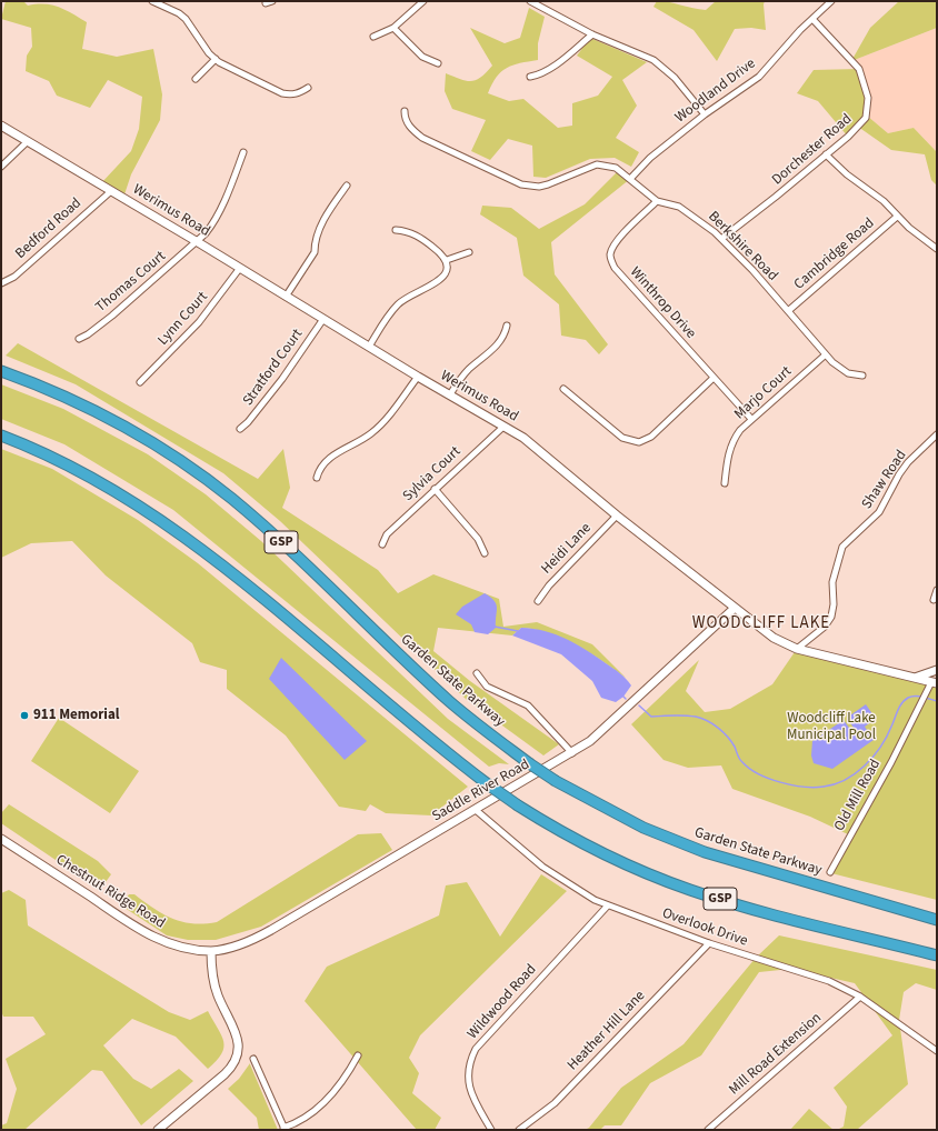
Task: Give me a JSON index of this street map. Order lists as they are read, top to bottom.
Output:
{
  "streets": {
    "highway": ["GSP", "Garden State Parkway"],
    "main road": ["Werimus Road", "Saddle River Road", "Chestnut Ridge Road"],
    "street": [
      "Woodland Drive",
      "Dorchester Road",
      "Bedford Road",
      "Berkshire Road",
      "Cambridge Road",
      "Thomas Court",
      "Winthrop Drive",
      "Lynn Court",
      "Stratford Court",
      "Marjo Court",
      "Sylvia Court",
      "Shaw Road",
      "Heidi Lane",
      "Old Mill Road",
      "Overlook Drive",
      "Wildwood Road",
      "Heather Hill Lane",
      "Mill Road Extension"
    ]
  },
  "crossings": [
    ["Woodland Drive", "Dorchester Road"],
    ["Woodland Drive", "Berkshire Road"],
    ["Dorchester Road", "Berkshire Road"],
    ["Werimus Road", "Bedford Road"],
    ["Werimus Road", "Thomas Court"],
    ["Werimus Road", "Lynn Court"],
    ["Werimus Road", "Stratford Court"],
    ["Werimus Road", "Sylvia Court"],
    ["Werimus Road", "Shaw Road"],
    ["Werimus Road", "Heidi Lane"],
    ["Werimus Road", "Saddle River Road"],
    ["Werimus Road", "Old Mill Road"],
    ["Berkshire Road", "Cambridge Road"],
    ["Berkshire Road", "Winthrop Drive"],
    ["Berkshire Road", "Marjo Court"],
    ["Winthrop Drive", "Marjo Court"],
    ["Saddle River Road", "Chestnut Ridge Road"],
    ["Saddle River Road", "Overlook Drive"],
    ["Overlook Drive", "Wildwood Road"],
    ["Overlook Drive", "Heather Hill Lane"],
    ["Overlook Drive", "Mill Road Extension"]
  ],
  "districts": ["WOODCLIFF LAKE"],
  "parks": ["Woodcliff Lake Municipal Pool"],
  "places": ["911 Memorial"]
}
